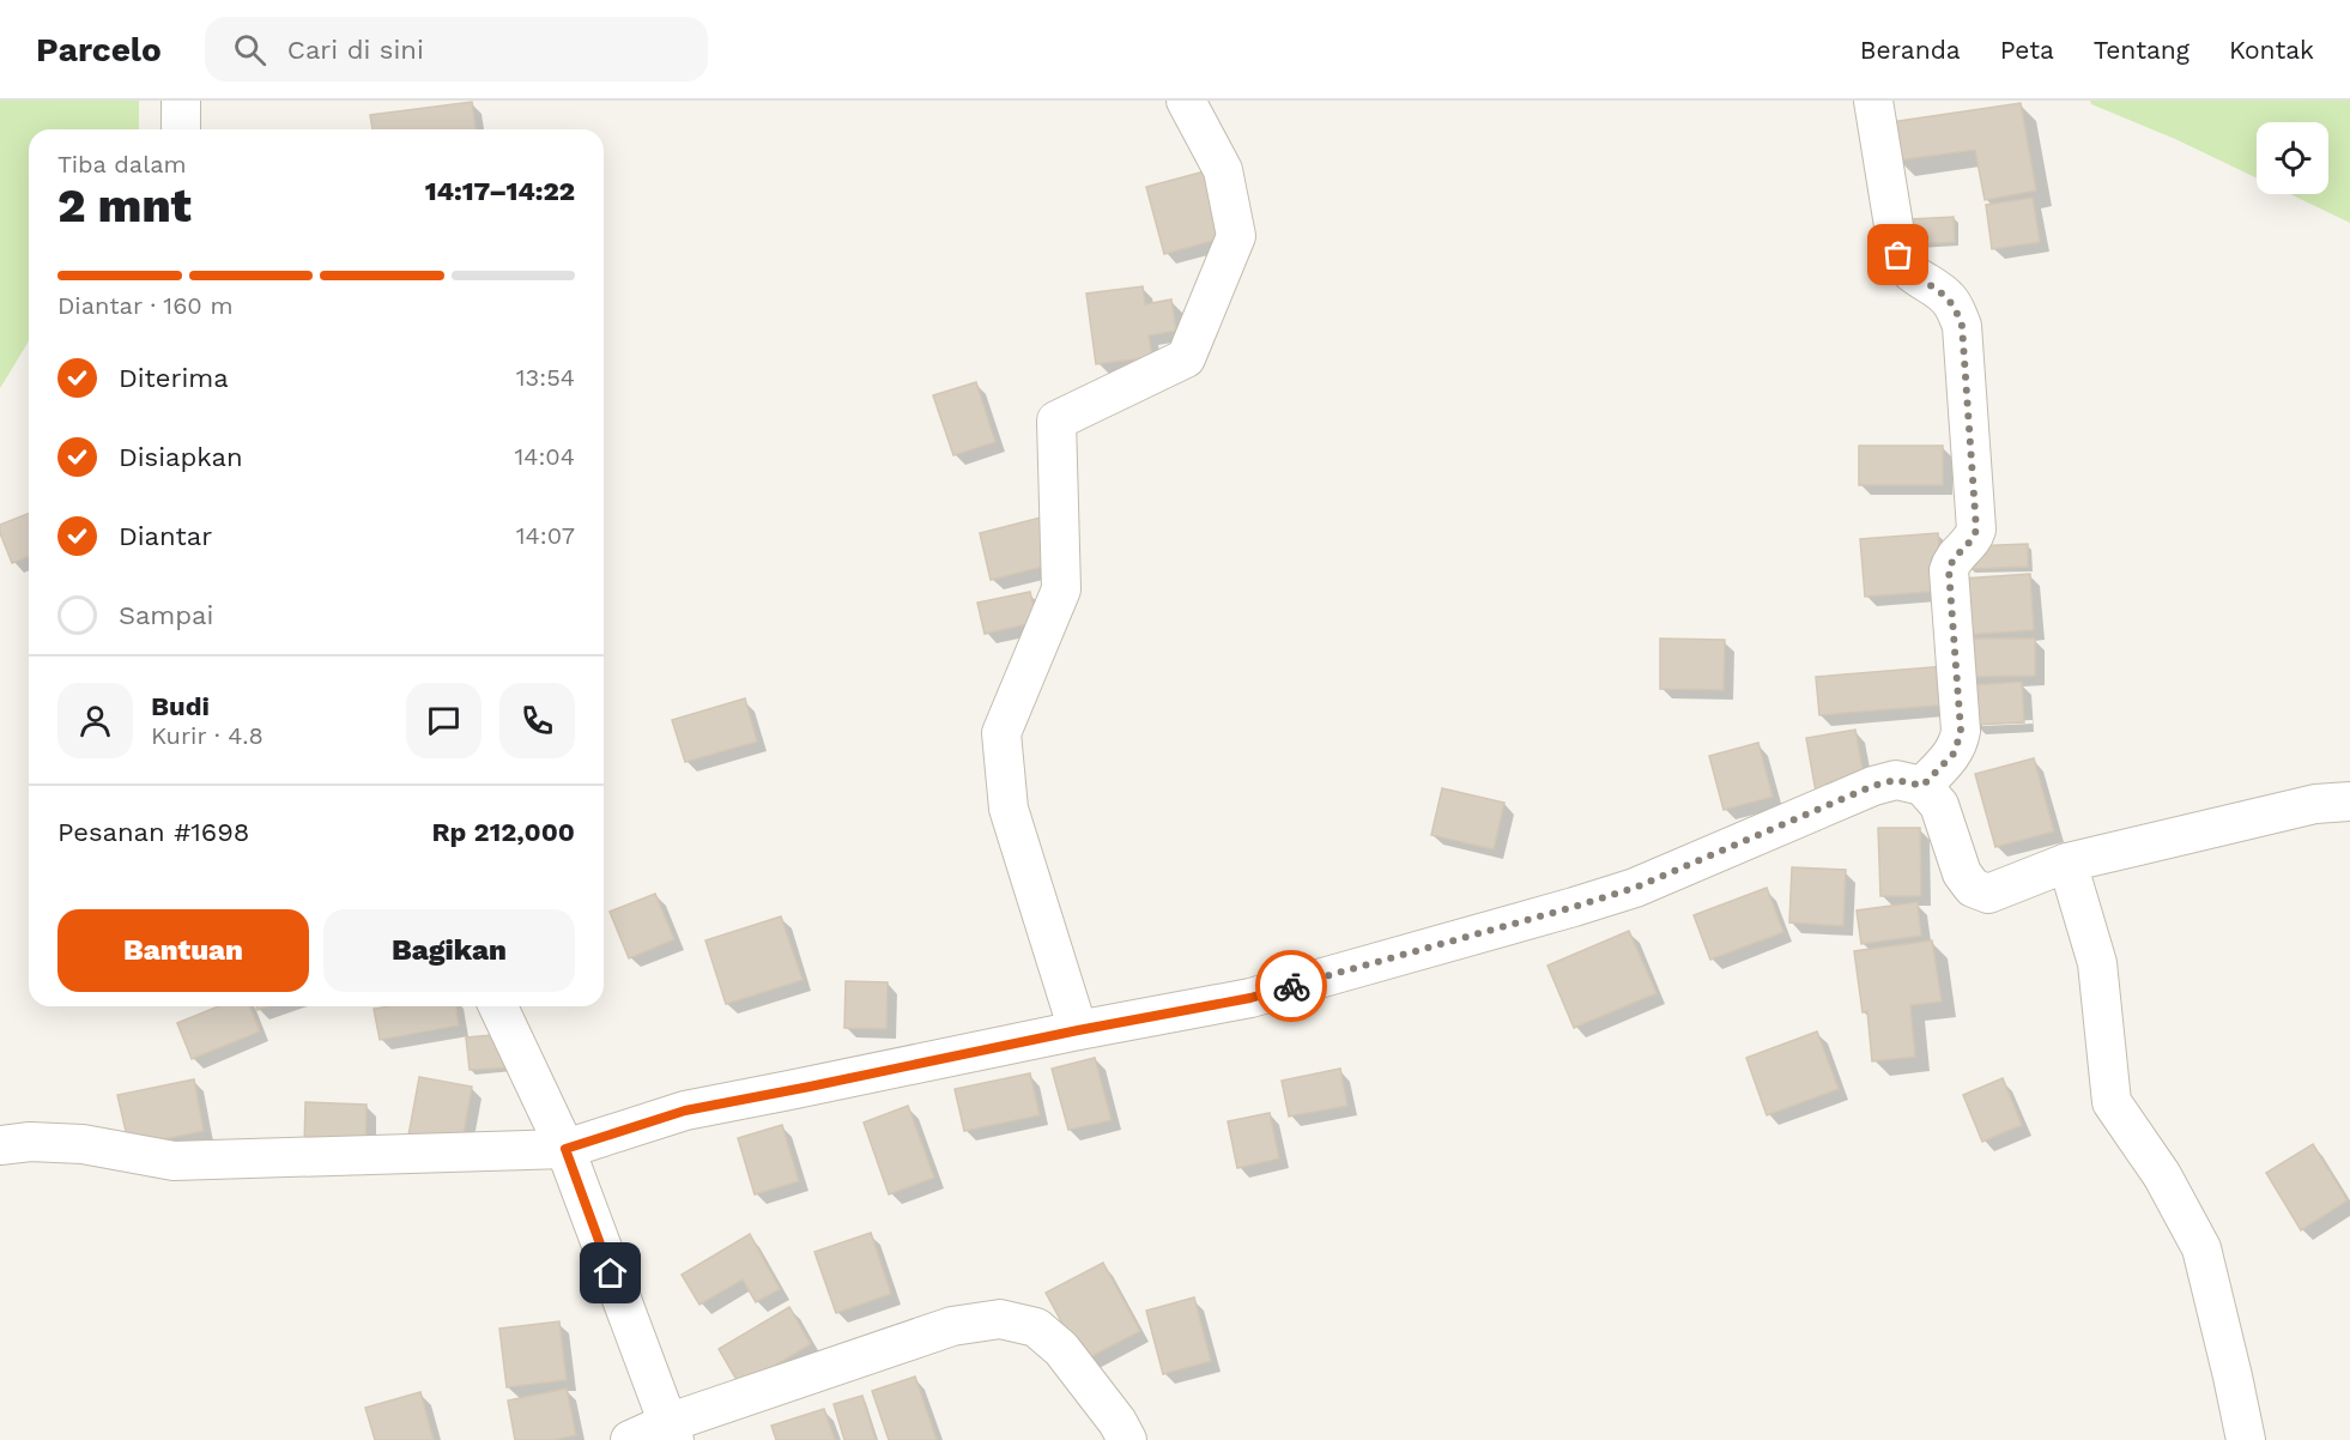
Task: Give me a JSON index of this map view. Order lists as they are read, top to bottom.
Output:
{
  "page": {
    "header": "Parcelo",
    "search": "Cari di sini",
    "nav": [
      "Beranda",
      "Peta",
      "Tentang",
      "Kontak"
    ],
    "heading": ["2 mnt", "Tiba dalam", "14:17–14:22"],
    "panel": [
      "Budi",
      "Kurir · 4.8",
      "Pesanan #1698",
      "Rp 212,000"
    ],
    "bar": "Diantar · 160 m",
    "list": [
      ["Diterima", "13:54"],
      ["Disiapkan", "14:04"],
      ["Diantar", "14:07"],
      "Sampai"
    ],
    "buttons": ["Bantuan", "Bagikan"]
  }
}
